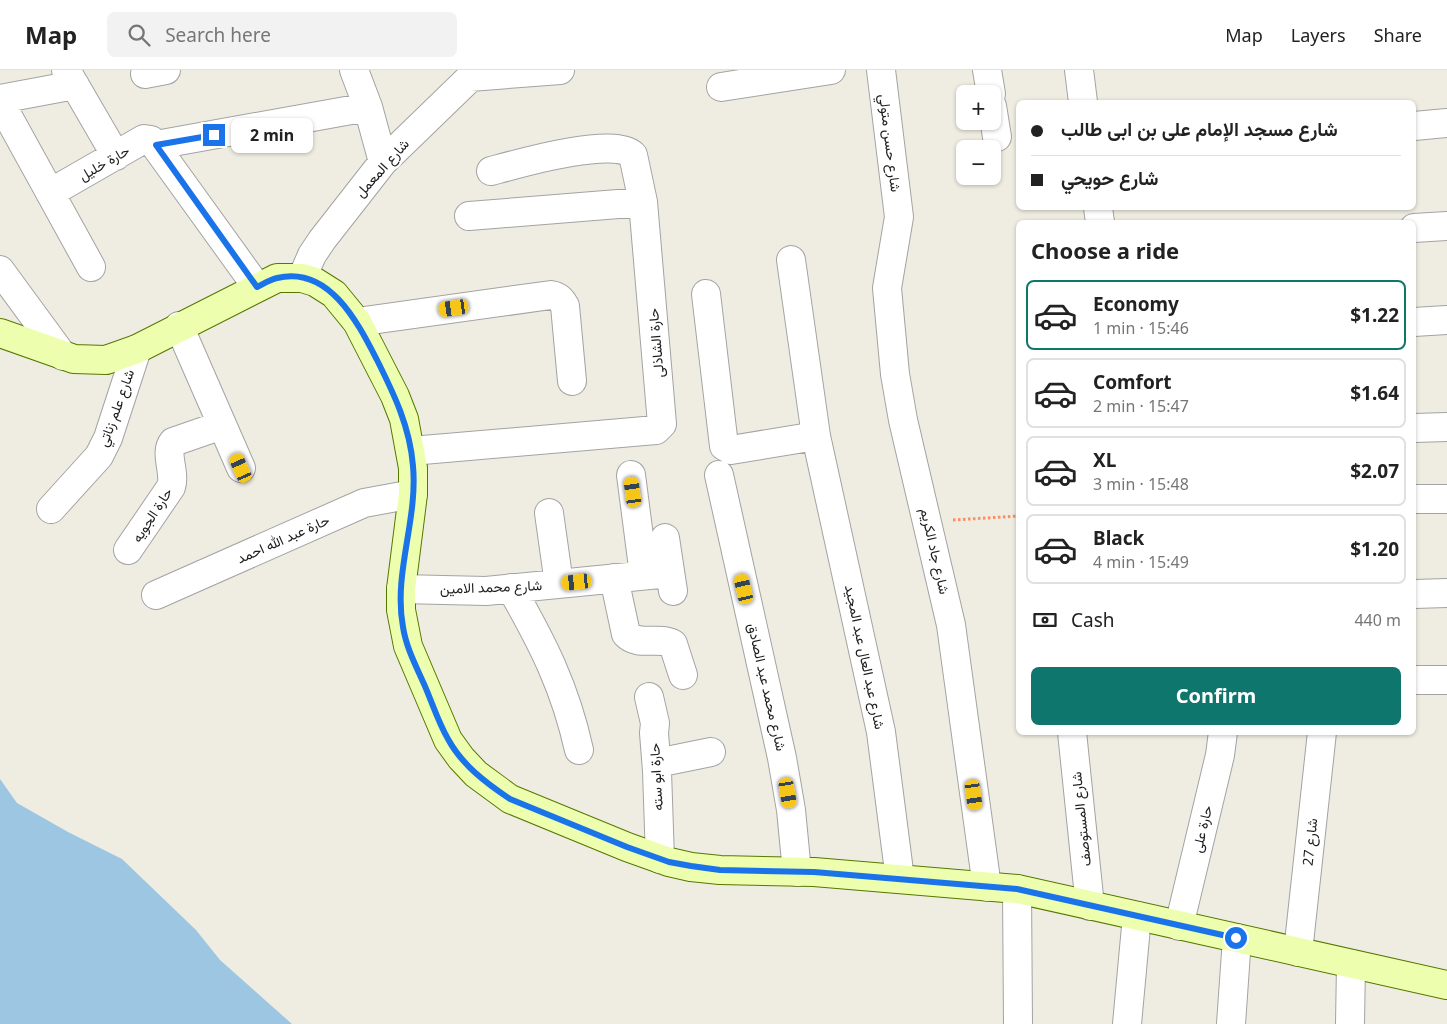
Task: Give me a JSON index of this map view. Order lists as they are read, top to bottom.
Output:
{
  "streets": {
    "street": [
      "شارع حسن متولي",
      "حارة خليل",
      "شارع المعمل",
      "حارة الشاذلى",
      "شارع علم زناتي",
      "حارة الجويه",
      "حارة عبد الله احمد",
      "شارع جاد الكريم",
      "شارع محمد الامين",
      "شارع عبد العال عبد المجيد",
      "شارع محمد عبد الصادق",
      "حارة ابو سته",
      "شارع المستوصف",
      "حارة على",
      "شارع 27"
    ]
  },
  "crossings": [
    ["شارع حسن متولي", "شارع جاد الكريم"]
  ],
  "page": {
    "header": "Map",
    "search": "Search here",
    "nav": ["Map", "Layers", "Share"],
    "map_buttons": ["+", "−"],
    "banner": ["شارع مسجد الإمام على بن ابى طالب", "شارع حويحي"],
    "bubble": "2 min",
    "heading": "Choose a ride",
    "list": [
      {
        "name": "Economy",
        "note": "1 min · 15:46",
        "value": "$1.22"
      },
      {
        "name": "Comfort",
        "note": "2 min · 15:47",
        "value": "$1.64"
      },
      {
        "name": "XL",
        "note": "3 min · 15:48",
        "value": "$2.07"
      },
      {
        "name": "Black",
        "note": "4 min · 15:49",
        "value": "$1.20"
      }
    ],
    "pay": ["Cash", "440 m"],
    "buttons": "Confirm"
  }
}
